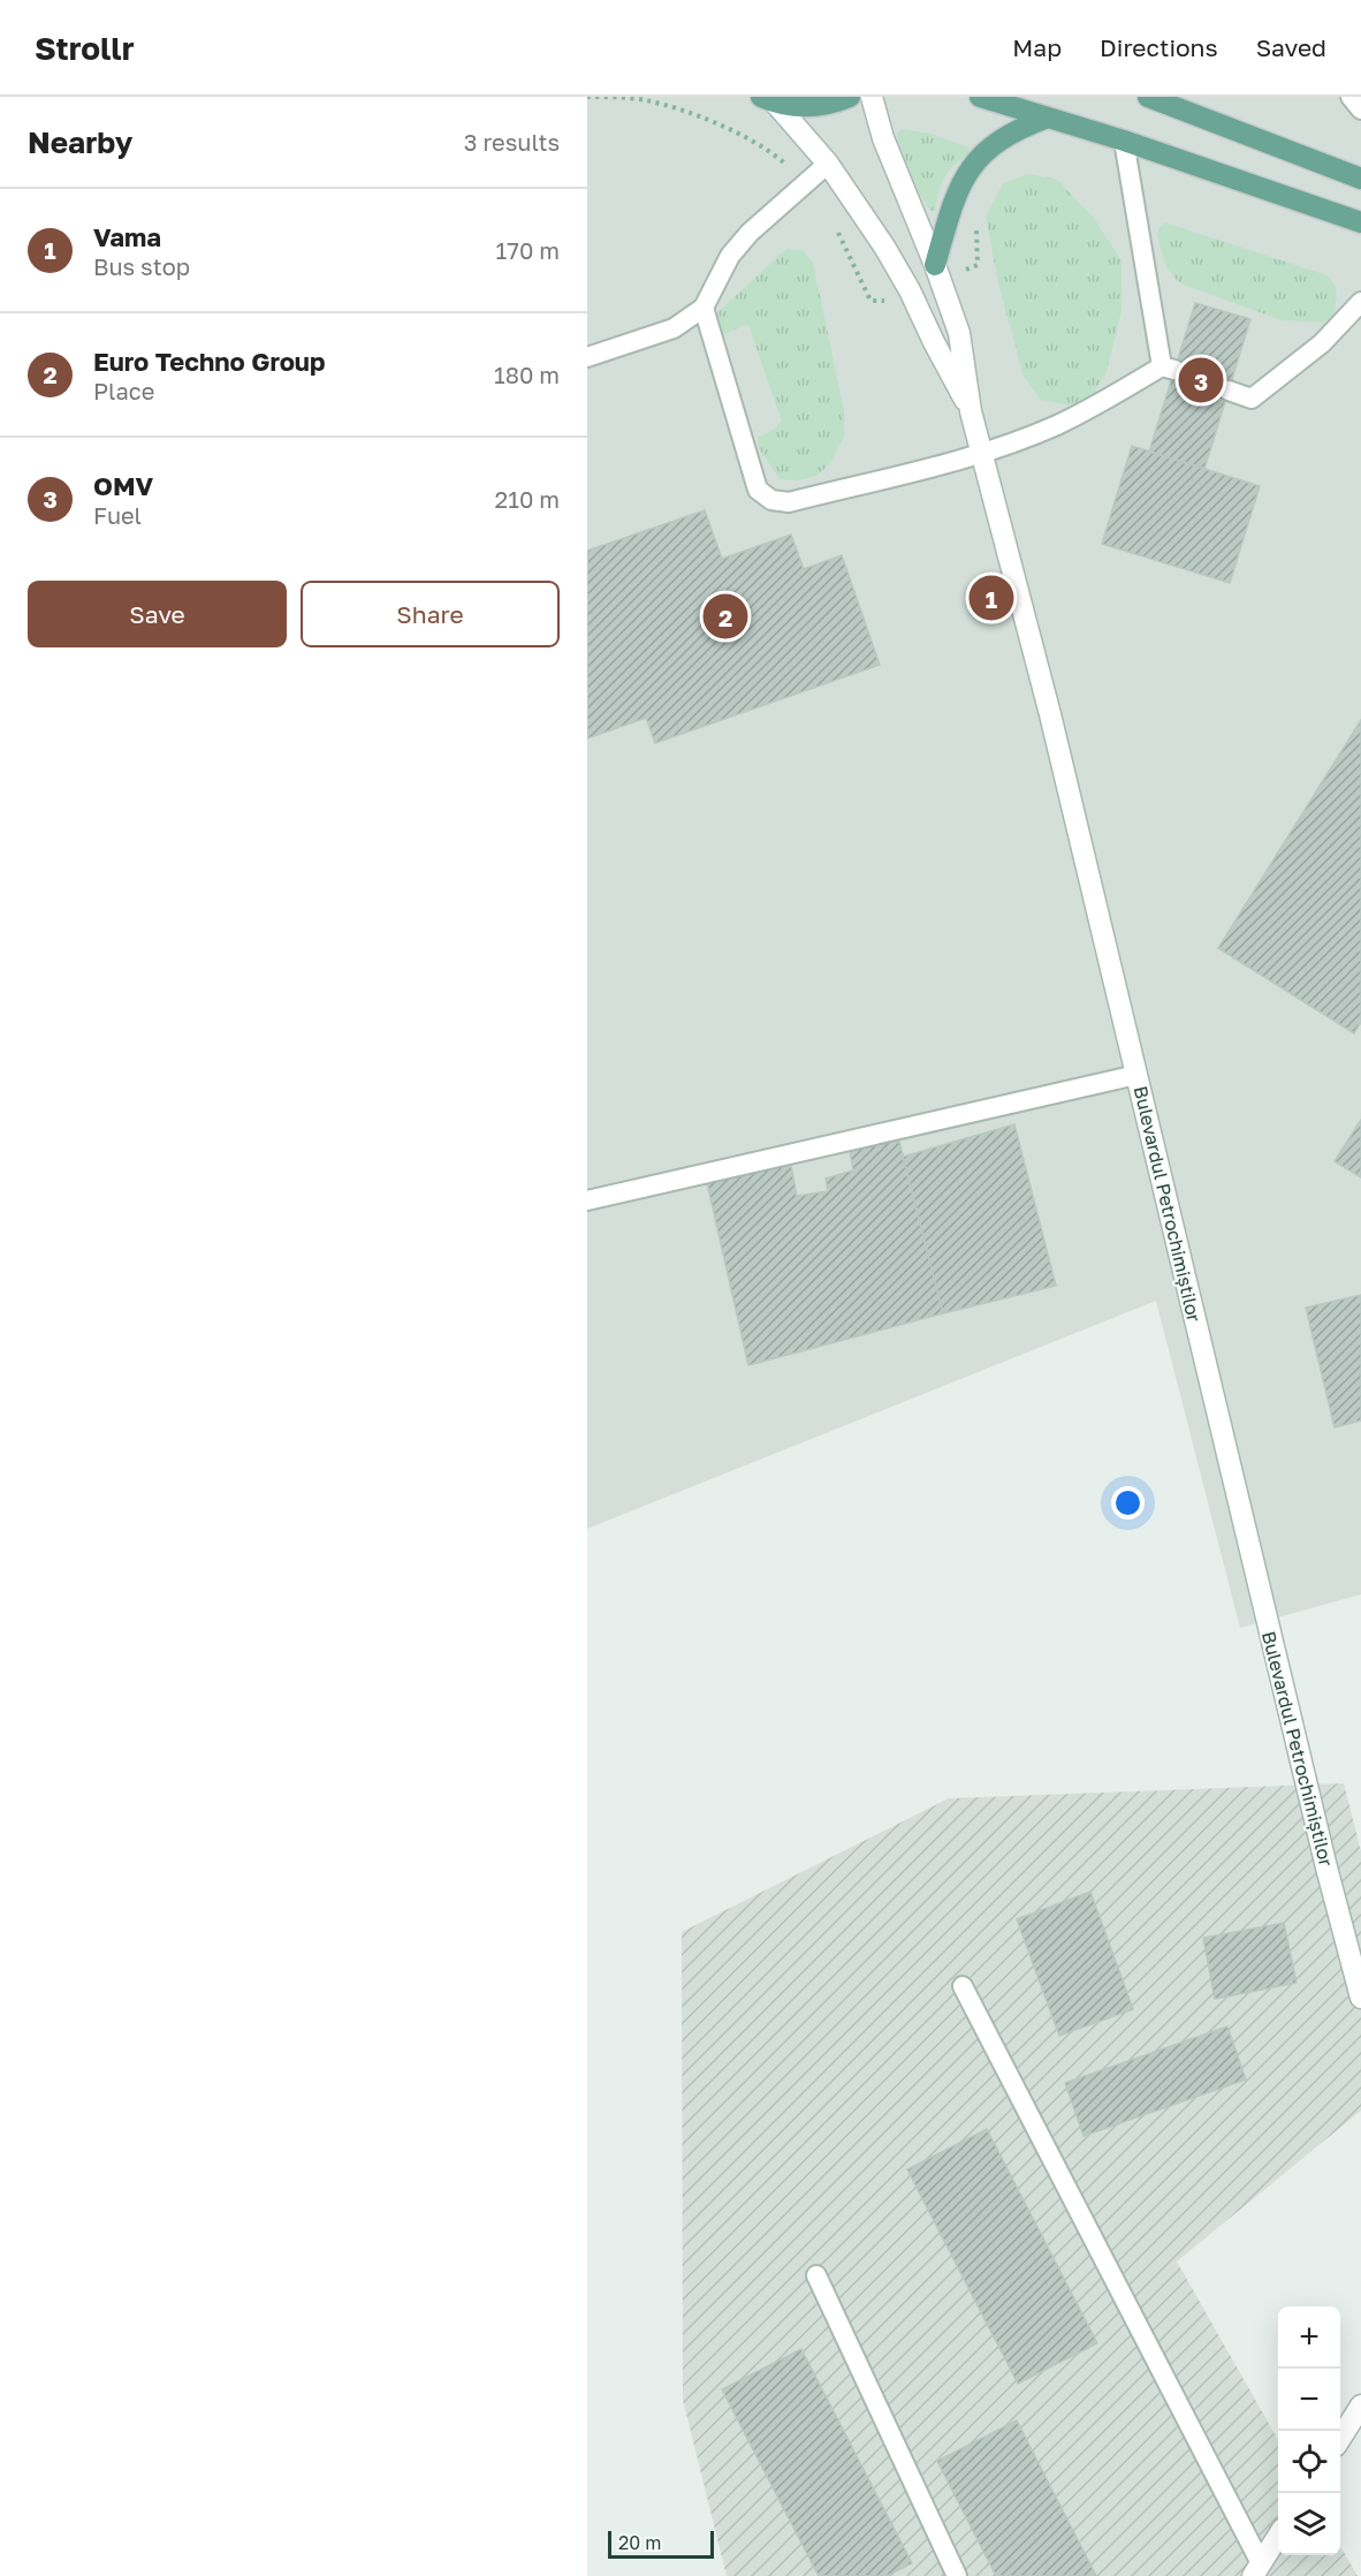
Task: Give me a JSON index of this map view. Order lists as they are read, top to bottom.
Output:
{
  "streets": {
    "street": ["Bulevardul Petrochimiștilor"]
  },
  "scale_bar": "20 m",
  "page": {
    "header": "Strollr",
    "nav": ["Map", "Directions", "Saved"],
    "heading": ["Nearby", "3 results"],
    "list": [
      {
        "mark": "1",
        "name": "Vama",
        "note": "Bus stop",
        "value": "170 m"
      },
      {
        "mark": "2",
        "name": "Euro Techno Group",
        "note": "Place",
        "value": "180 m"
      },
      {
        "mark": "3",
        "name": "OMV",
        "note": "Fuel",
        "value": "210 m"
      }
    ],
    "pins": ["3", "1", "2"],
    "buttons": ["Save", "Share"],
    "map_buttons": ["+", "−"],
    "scale": "20 m"
  }
}
